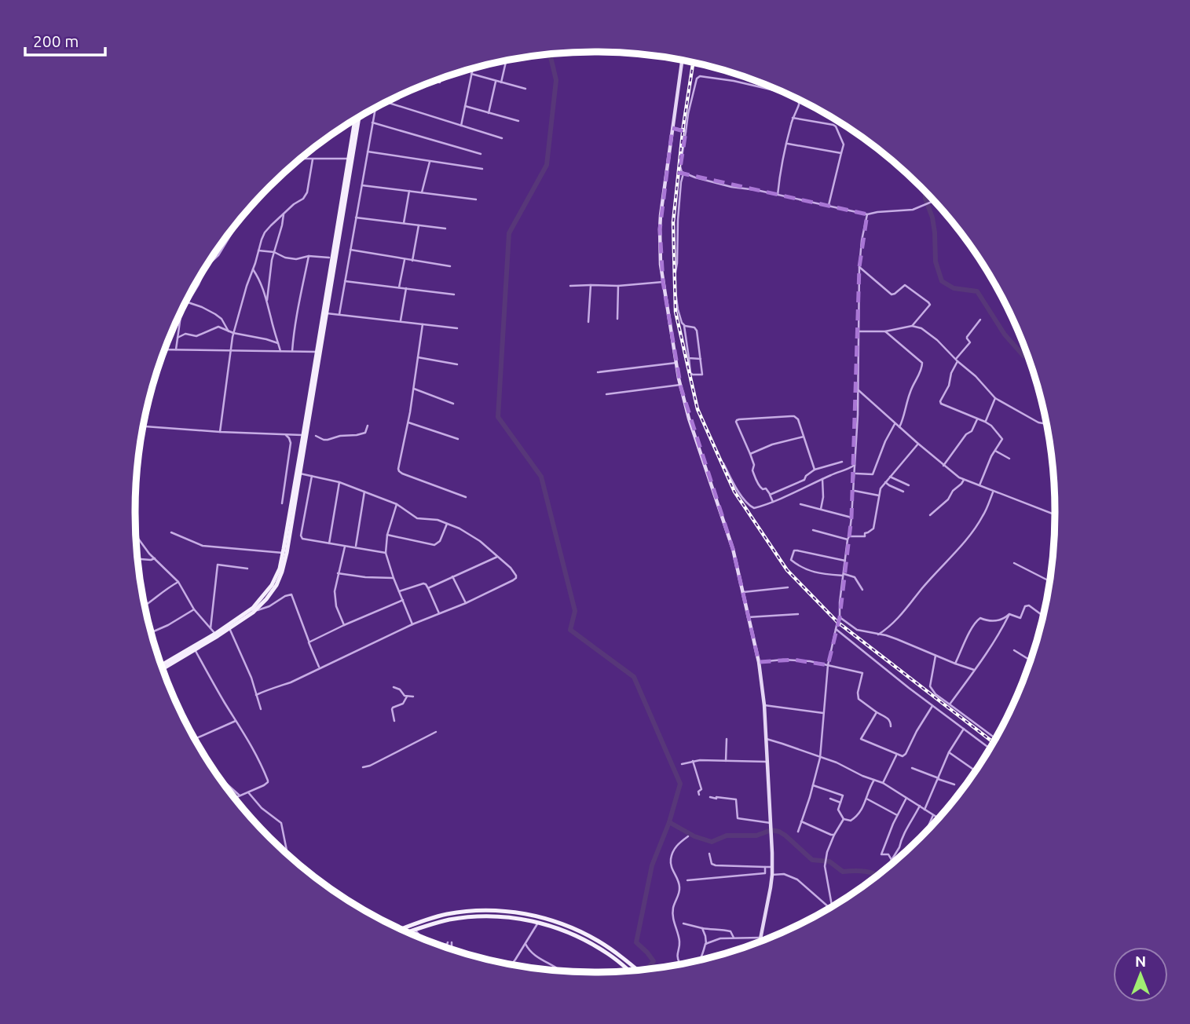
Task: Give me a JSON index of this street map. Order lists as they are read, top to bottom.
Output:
{
  "scale_bar": "200 m",
  "north": "top"
}
